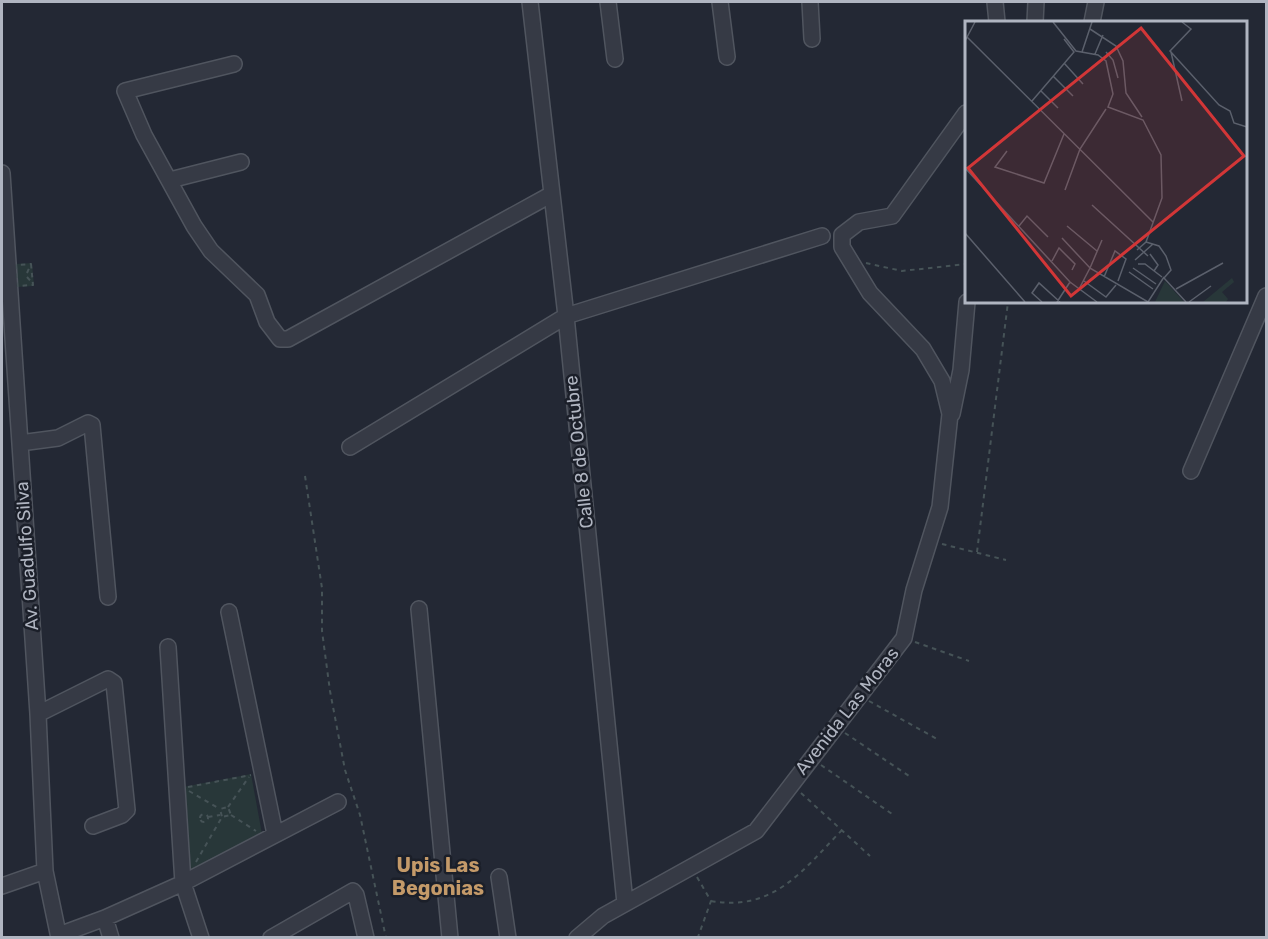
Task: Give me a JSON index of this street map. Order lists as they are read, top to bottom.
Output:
{
  "streets": {
    "street": ["Calle 8 de Octubre", "Av. Guadulfo Silva", "Avenida Las Moras"]
  },
  "crossings": [
    ["Calle 8 de Octubre", "Avenida Las Moras"]
  ],
  "districts": ["Upis Las Begonias"]
}
